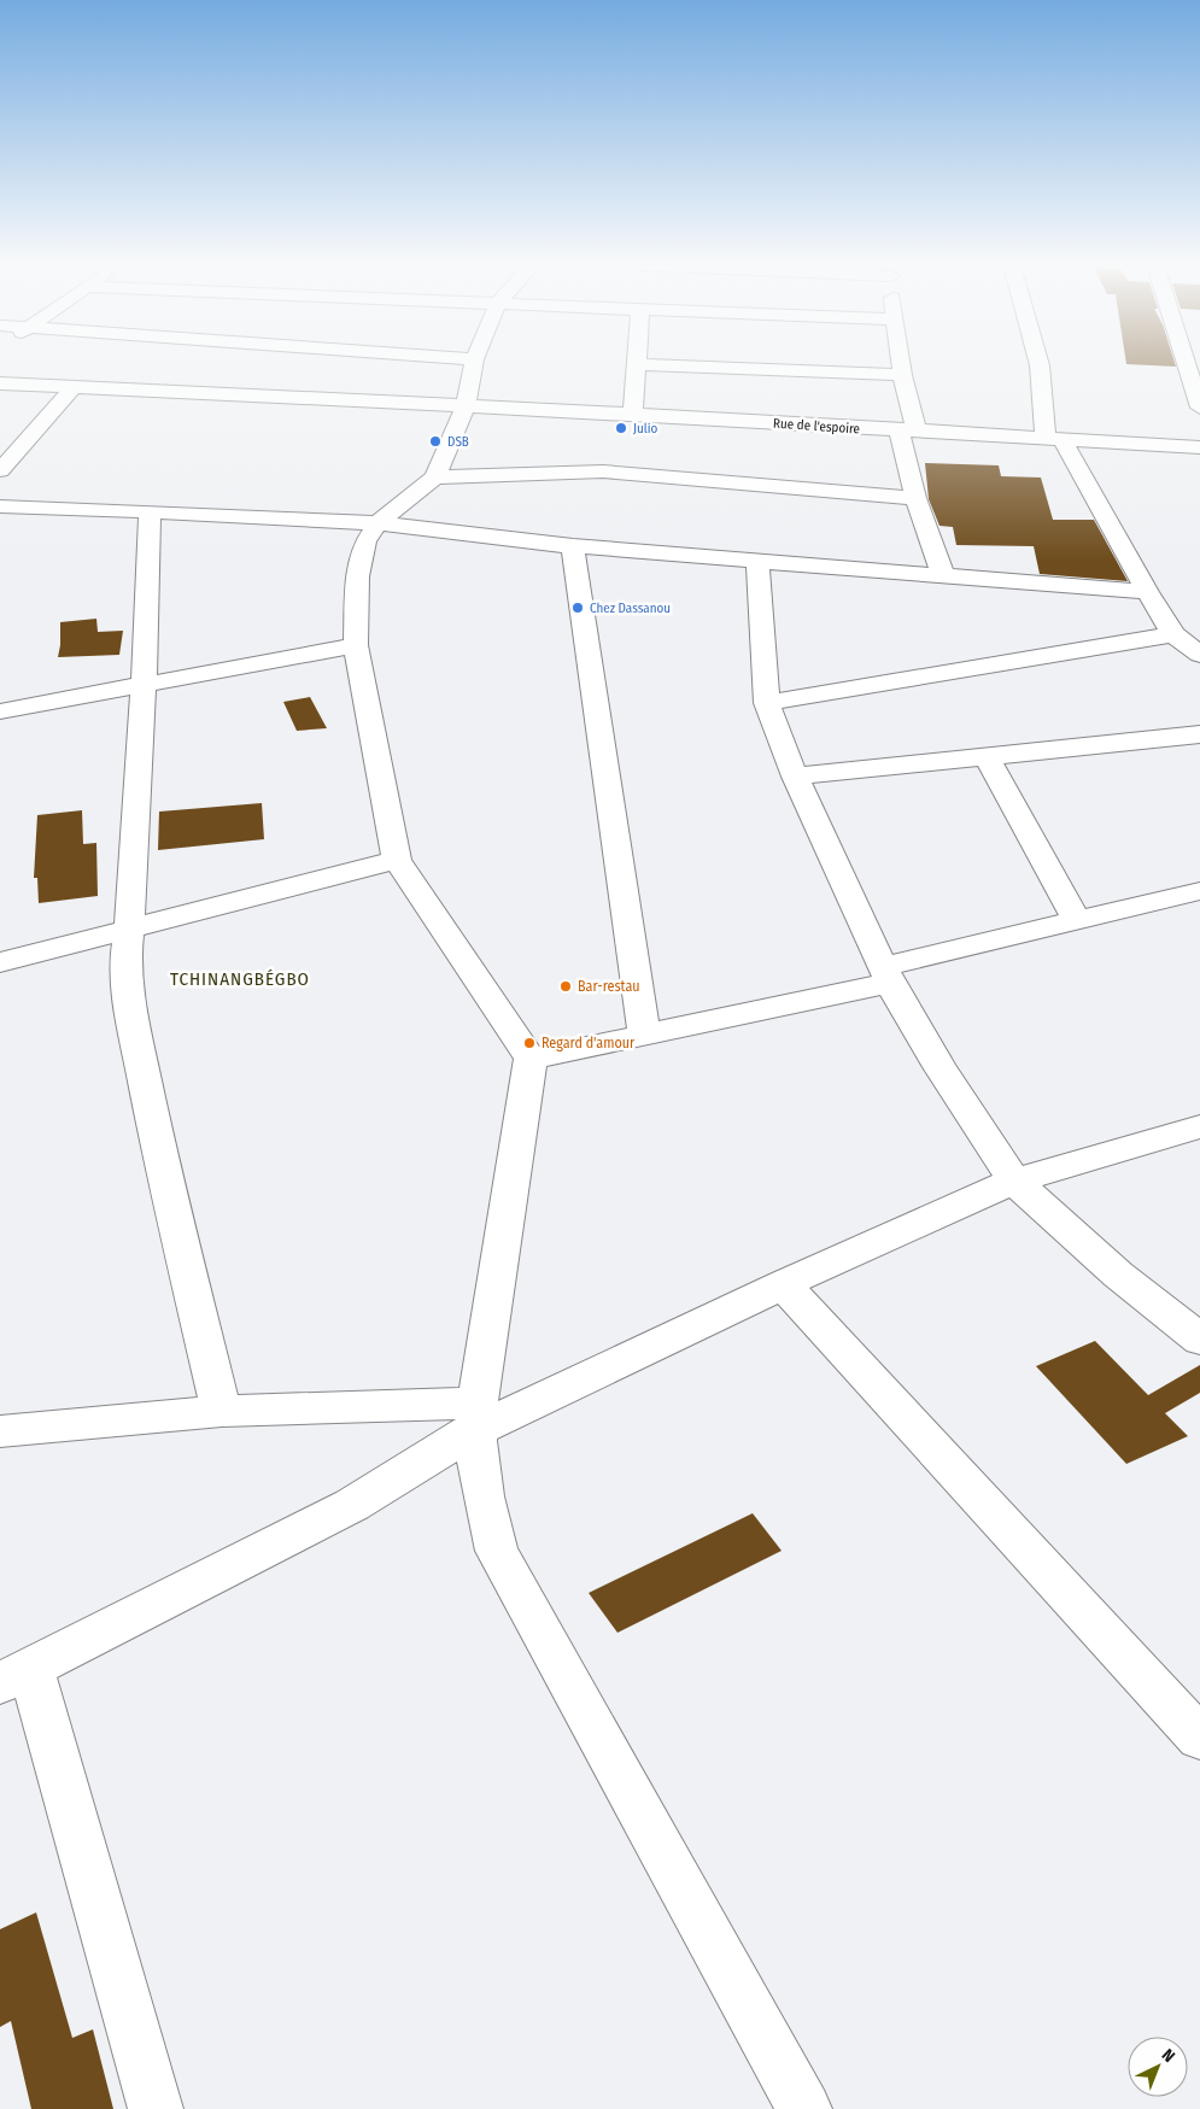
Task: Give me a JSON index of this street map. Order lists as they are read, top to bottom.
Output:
{
  "streets": {
    "street": ["Rue de l'espoire"]
  },
  "districts": ["TCHINANGBÉGBO"],
  "places": [
    "Julio",
    "DSB",
    "Chez Dassanou",
    "Bar-restau",
    "Regard d'amour"
  ],
  "north": "top right"
}
